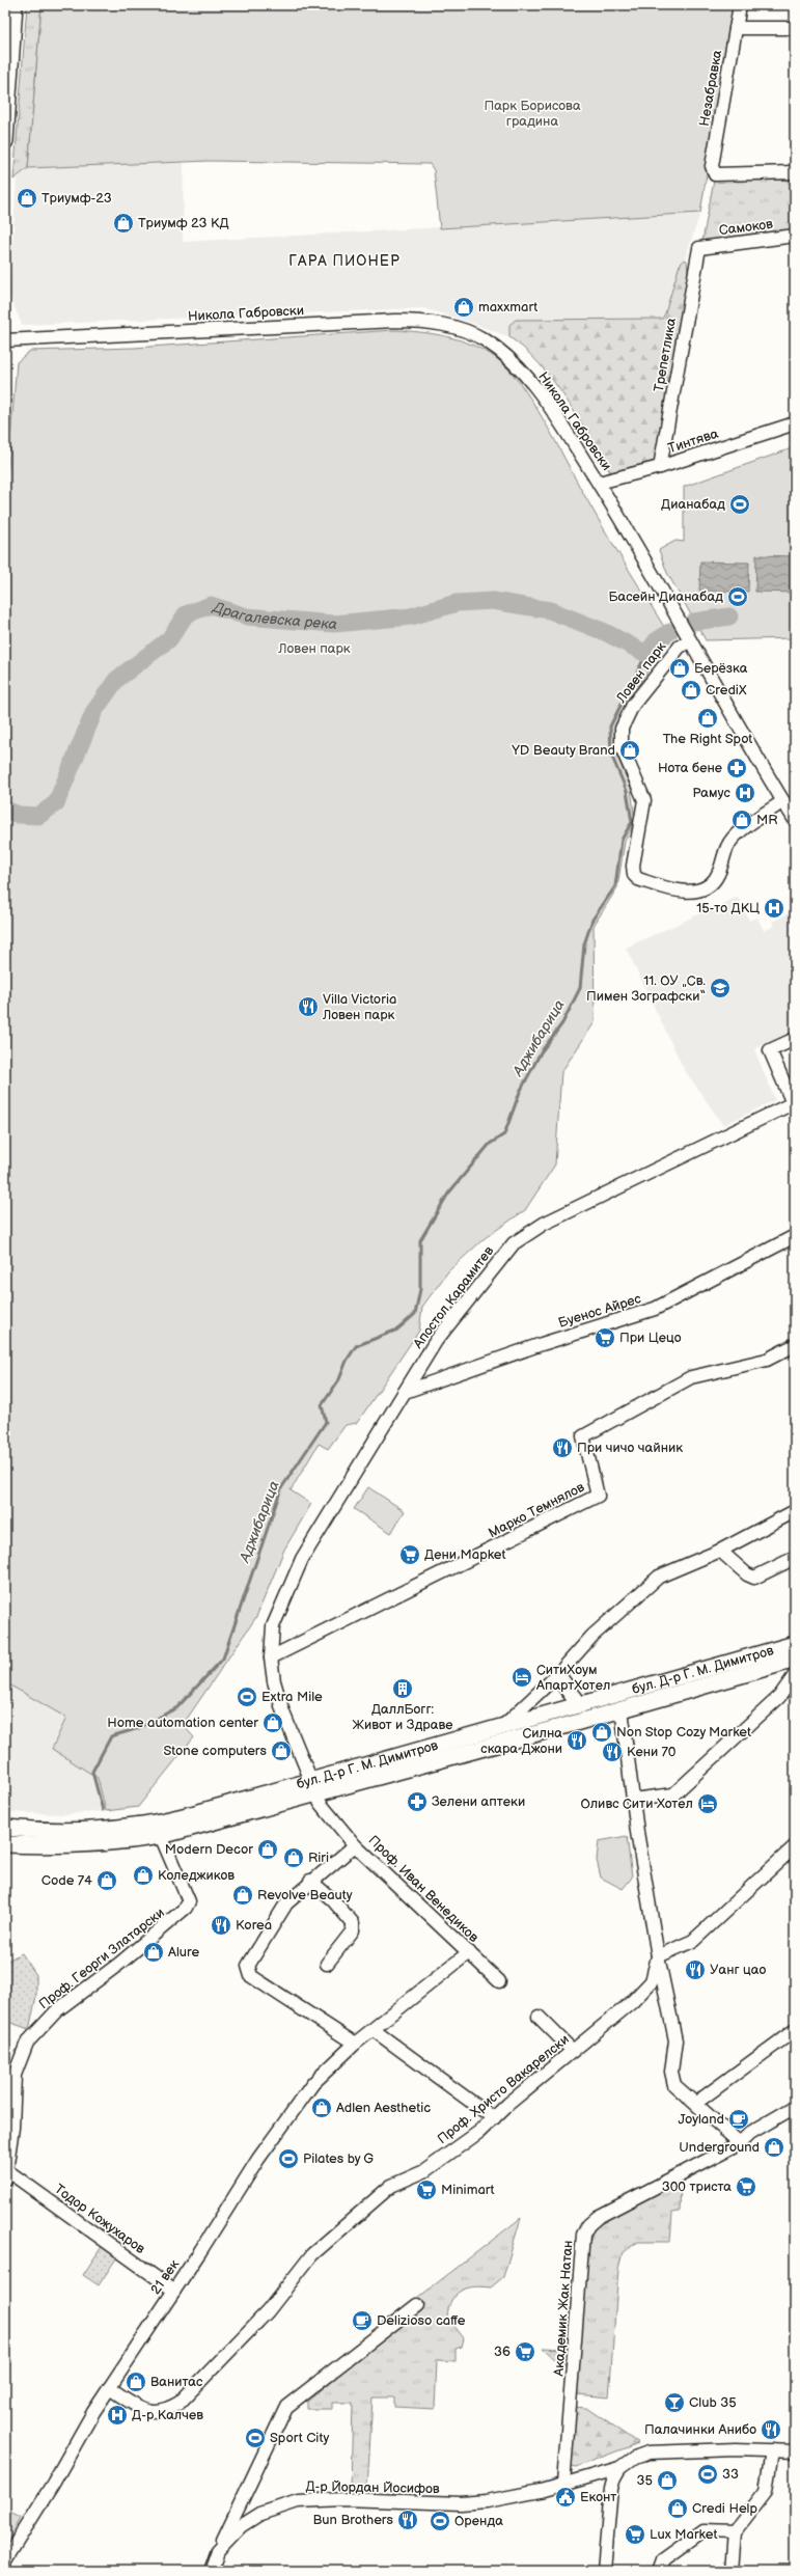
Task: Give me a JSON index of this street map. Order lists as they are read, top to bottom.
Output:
{
  "streets": {
    "main road": ["бул. Д-р Г. М. Димитров"],
    "street": [
      "Незабравка",
      "Самоков",
      "Никола Габровски",
      "Трепетлика",
      "Тинтява",
      "Ловен парк",
      "Апостол Карамитев",
      "Буенос Айрес",
      "Марко Темнялов",
      "Проф. Иван Венедиков",
      "Проф. Георги Златарски",
      "Проф. Христо Вакарелски",
      "Тодор Кожухаров",
      "21 век",
      "Академик Жак Натан",
      "Д-р Йордан Йосифов"
    ]
  },
  "crossings": [
    ["Самоков", "Трепетлика"],
    ["Никола Габровски", "Тинтява"],
    ["Никола Габровски", "Ловен парк"],
    ["Трепетлика", "Тинтява"],
    ["Апостол Карамитев", "Буенос Айрес"],
    ["Апостол Карамитев", "Марко Темнялов"],
    ["Апостол Карамитев", "бул. Д-р Г. М. Димитров"],
    ["Апостол Карамитев", "Проф. Иван Венедиков"],
    ["бул. Д-р Г. М. Димитров", "Проф. Иван Венедиков"],
    ["бул. Д-р Г. М. Димитров", "Проф. Георги Златарски"],
    ["бул. Д-р Г. М. Димитров", "Проф. Христо Вакарелски"],
    ["Проф. Иван Венедиков", "21 век"],
    ["Проф. Георги Златарски", "Тодор Кожухаров"],
    ["Проф. Христо Вакарелски", "21 век"],
    ["Проф. Христо Вакарелски", "Академик Жак Натан"],
    ["Тодор Кожухаров", "21 век"],
    ["Академик Жак Натан", "Д-р Йордан Йосифов"]
  ],
  "districts": ["ГАРА ПИОНЕР"],
  "water": ["Драгалевска река", "Аджибарица"],
  "parks": ["Парк Борисова градина", "Ловен парк"],
  "places": {
    "shop": [
      "Триумф-23",
      "Триумф 23 КД",
      "maxxmart",
      "Берёзка",
      "CrediX",
      "The Right Spot",
      "YD Beauty Brand",
      "MR",
      "Home automation center",
      "Non Stop Cozy Market",
      "Stone computers",
      "Modern Decor",
      "Riri",
      "Коледжиков",
      "Code 74",
      "Revolve Beauty",
      "Alure",
      "Adlen Aesthetic",
      "Underground",
      "Ванитас",
      "35",
      "Credi Help"
    ],
    "sports": [
      "Дианабад",
      "Басейн Дианабад",
      "Extra Mile",
      "Pilates by G",
      "Sport City",
      "33",
      "Оренда"
    ],
    "pharmacy": ["Нота бене", "Зелени аптеки"],
    "hospital": ["Рамус", "15-то ДКЦ", "Д-р Калчев"],
    "school or university": ["11. ОУ „Св. Пимен Зографски“"],
    "restaurant": [
      "Villa Victoria Ловен парк",
      "При чичо чайник",
      "Силна скара Джони",
      "Кени 70",
      "Korea",
      "Уанг цао",
      "Палачинки Анибо",
      "Bun Brothers"
    ],
    "supermarket": [
      "При Цецо",
      "Дени Mapket",
      "300 триста",
      "Minimart",
      "36",
      "Lux Market"
    ],
    "hotel": ["СитиХоум АпартХотел", "Оливс Сити Хотел"],
    "building": ["ДаллБогг: Живот и Здраве"],
    "cafe": ["Joyland", "Delizioso caffe"],
    "bar": ["Club 35"],
    "public building": ["Еконт"]
  }
}
